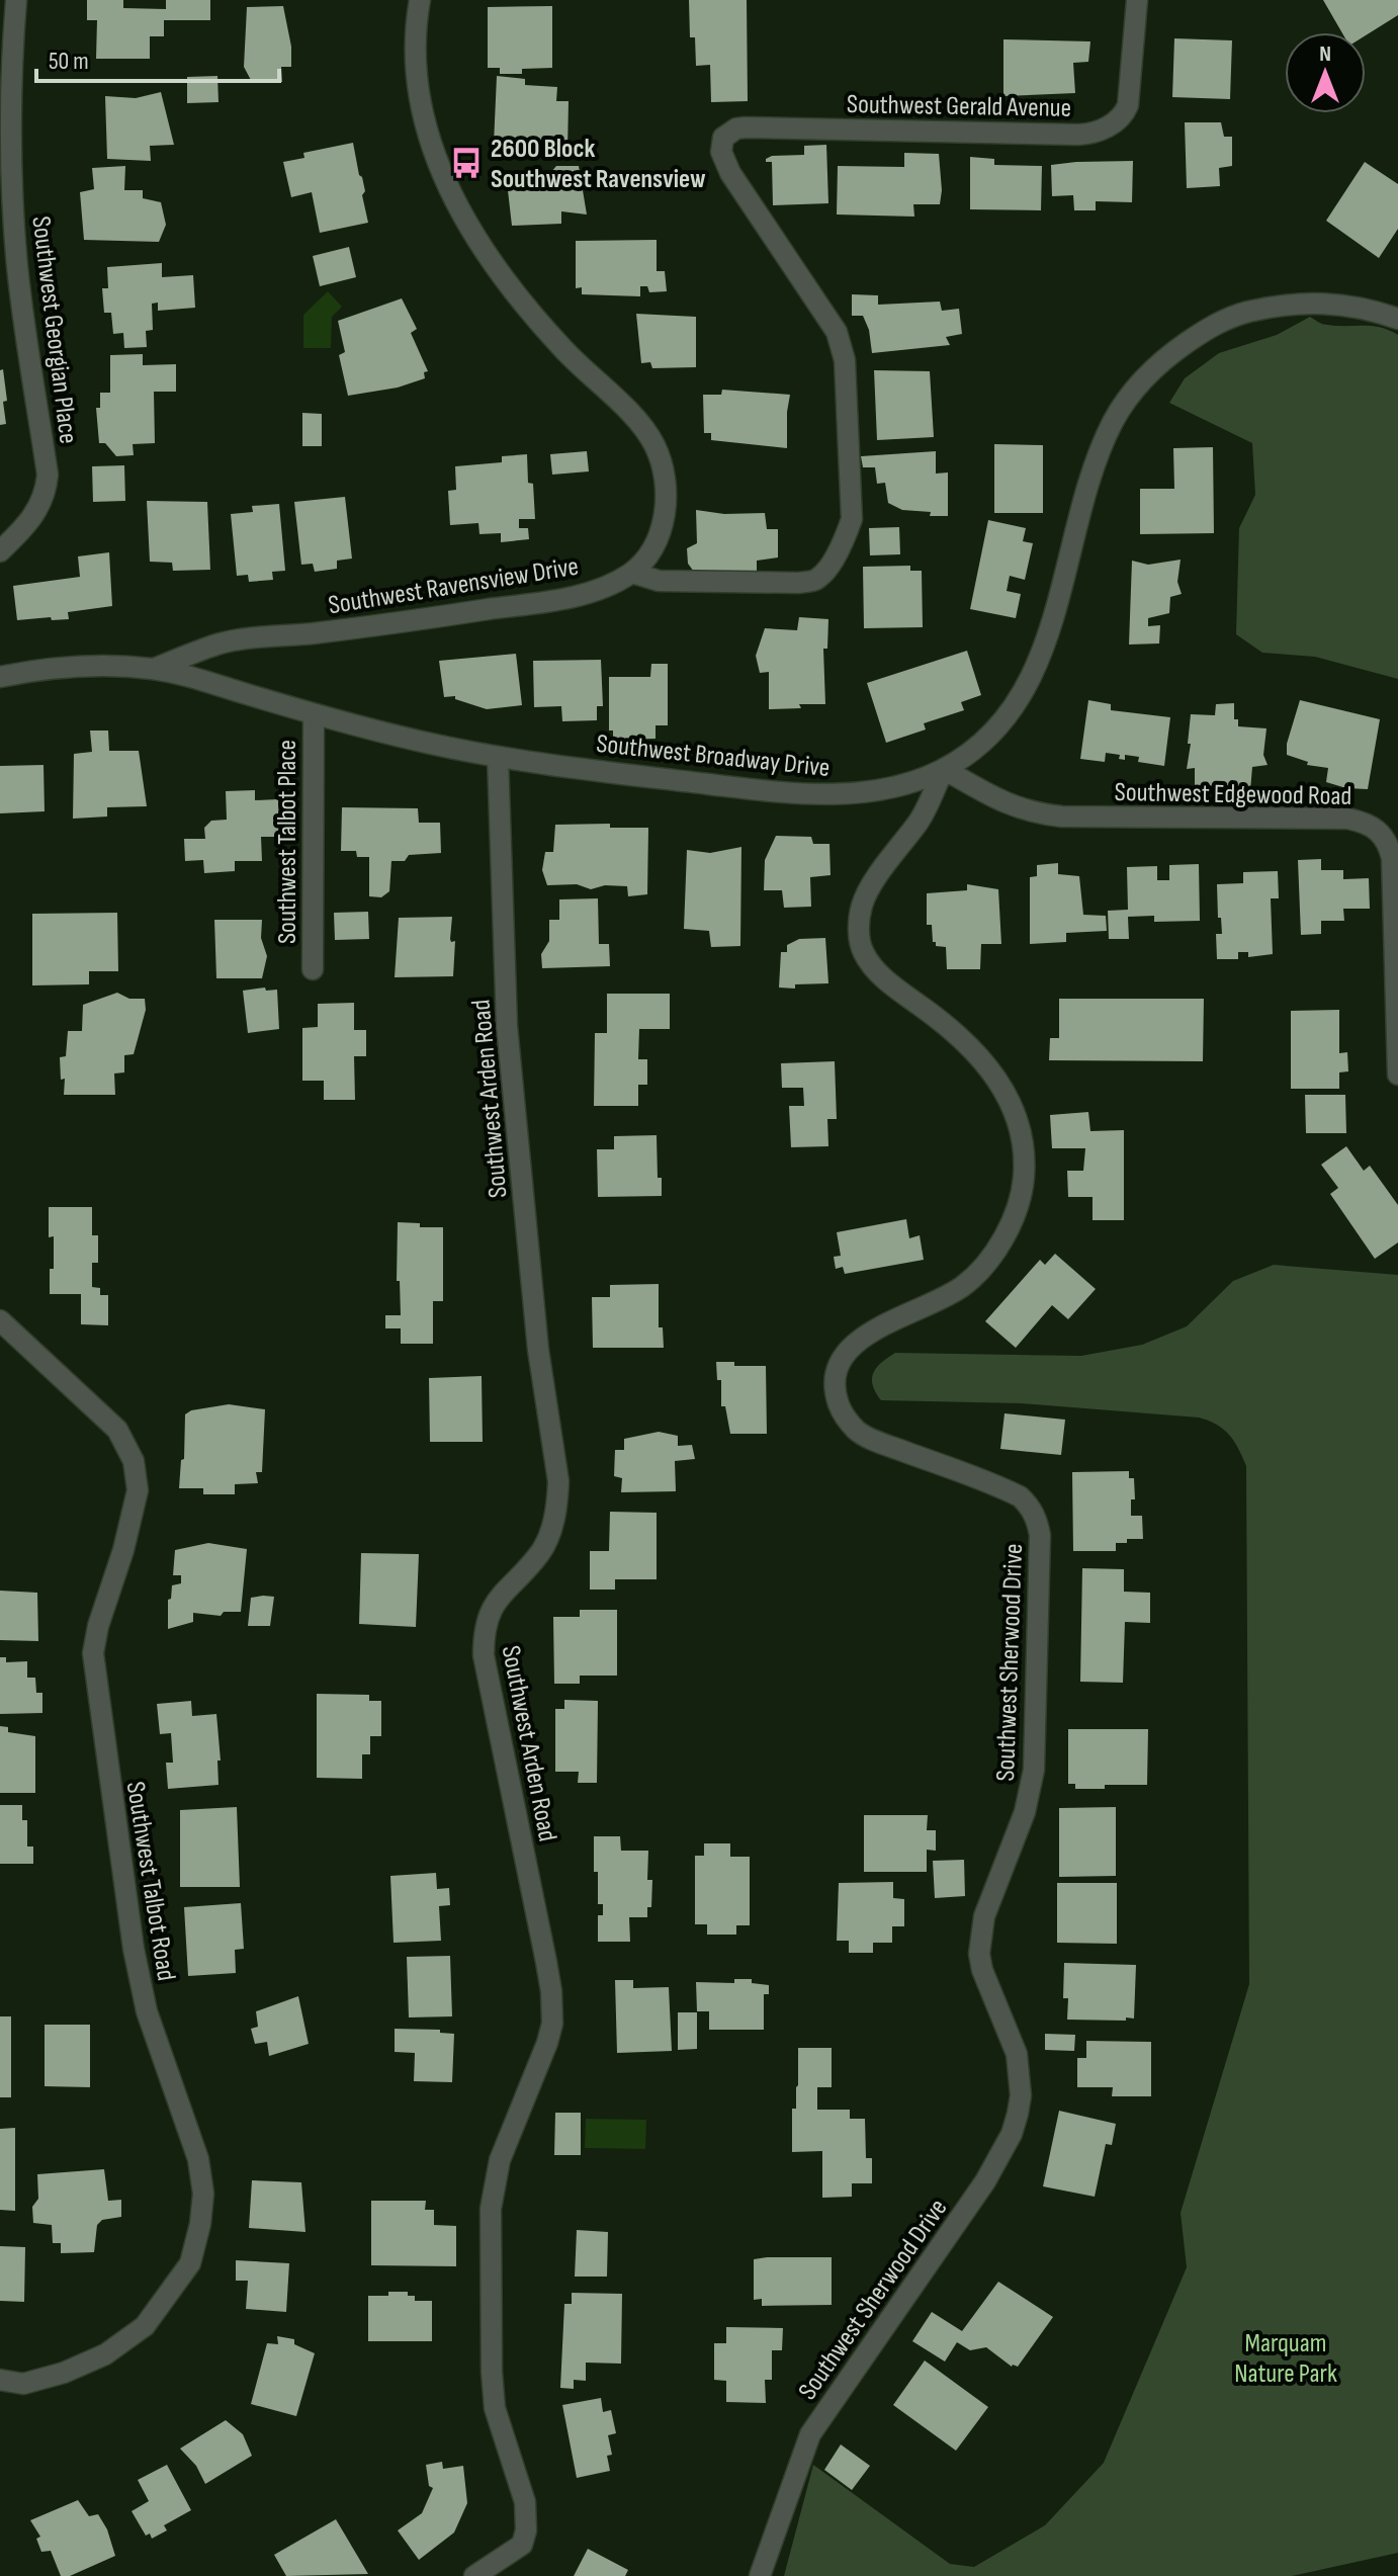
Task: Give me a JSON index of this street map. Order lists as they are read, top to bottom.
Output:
{
  "streets": {
    "street": [
      "Southwest Gerald Avenue",
      "Southwest Georgian Place",
      "Southwest Ravensview Drive",
      "Southwest Broadway Drive",
      "Southwest Edgewood Road",
      "Southwest Talbot Place",
      "Southwest Arden Road",
      "Southwest Sherwood Drive",
      "Southwest Talbot Road"
    ]
  },
  "crossings": [
    ["Southwest Gerald Avenue", "Southwest Ravensview Drive"],
    ["Southwest Ravensview Drive", "Southwest Broadway Drive"],
    ["Southwest Broadway Drive", "Southwest Edgewood Road"],
    ["Southwest Broadway Drive", "Southwest Talbot Place"],
    ["Southwest Broadway Drive", "Southwest Arden Road"],
    ["Southwest Broadway Drive", "Southwest Sherwood Drive"],
    ["Southwest Edgewood Road", "Southwest Sherwood Drive"]
  ],
  "parks": ["Marquam Nature Park"],
  "places": {
    "bus stop": ["2600 Block Southwest Ravensview"]
  },
  "scale_bar": "50 m",
  "north": "top"
}
